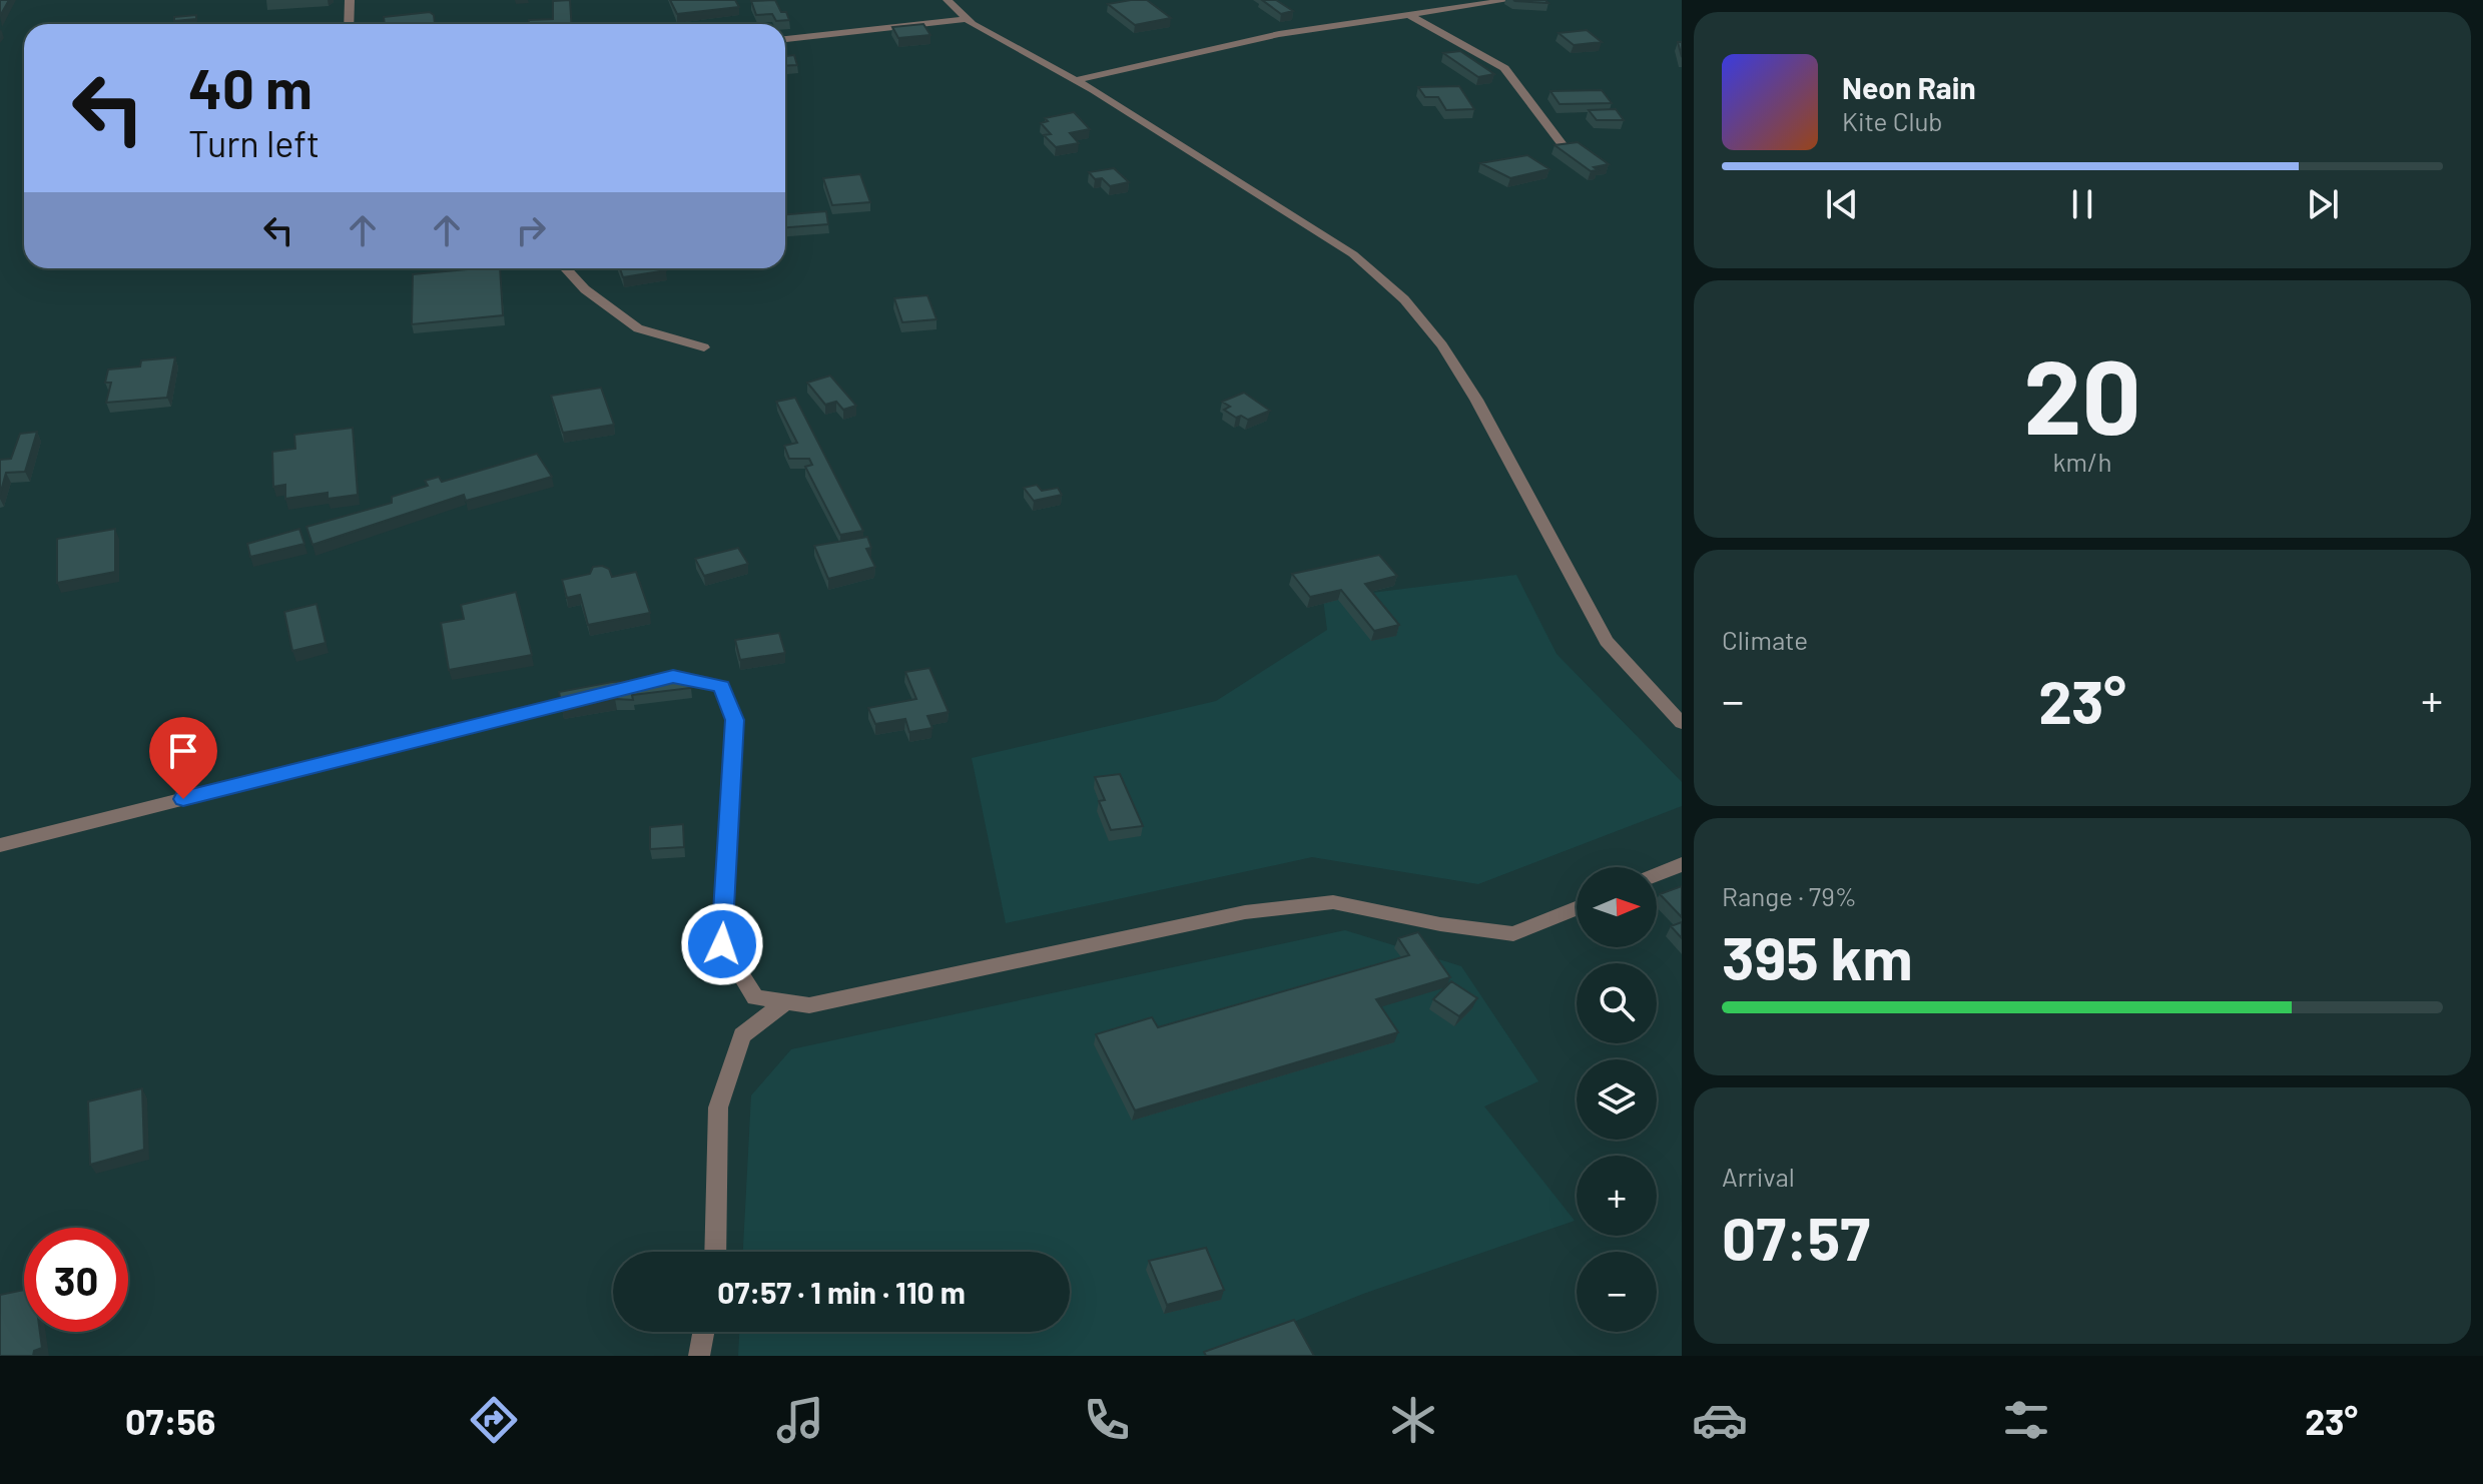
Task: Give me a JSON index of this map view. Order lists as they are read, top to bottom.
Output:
{
  "north": "right",
  "page": {
    "turn": ["40 m", "Turn left"],
    "song": ["Neon Rain", "Kite Club"],
    "tile": [
      ["20", "km/h"],
      "Climate",
      ["Range · 79%", "395 km"],
      ["Arrival", "07:57"]
    ],
    "heat": ["−", "23°", "+"],
    "map_buttons": ["+", "−"],
    "limit": "30",
    "trip": "07:57 · 1 min · 110 m",
    "tabs": ["07:56", "23°"]
  }
}
